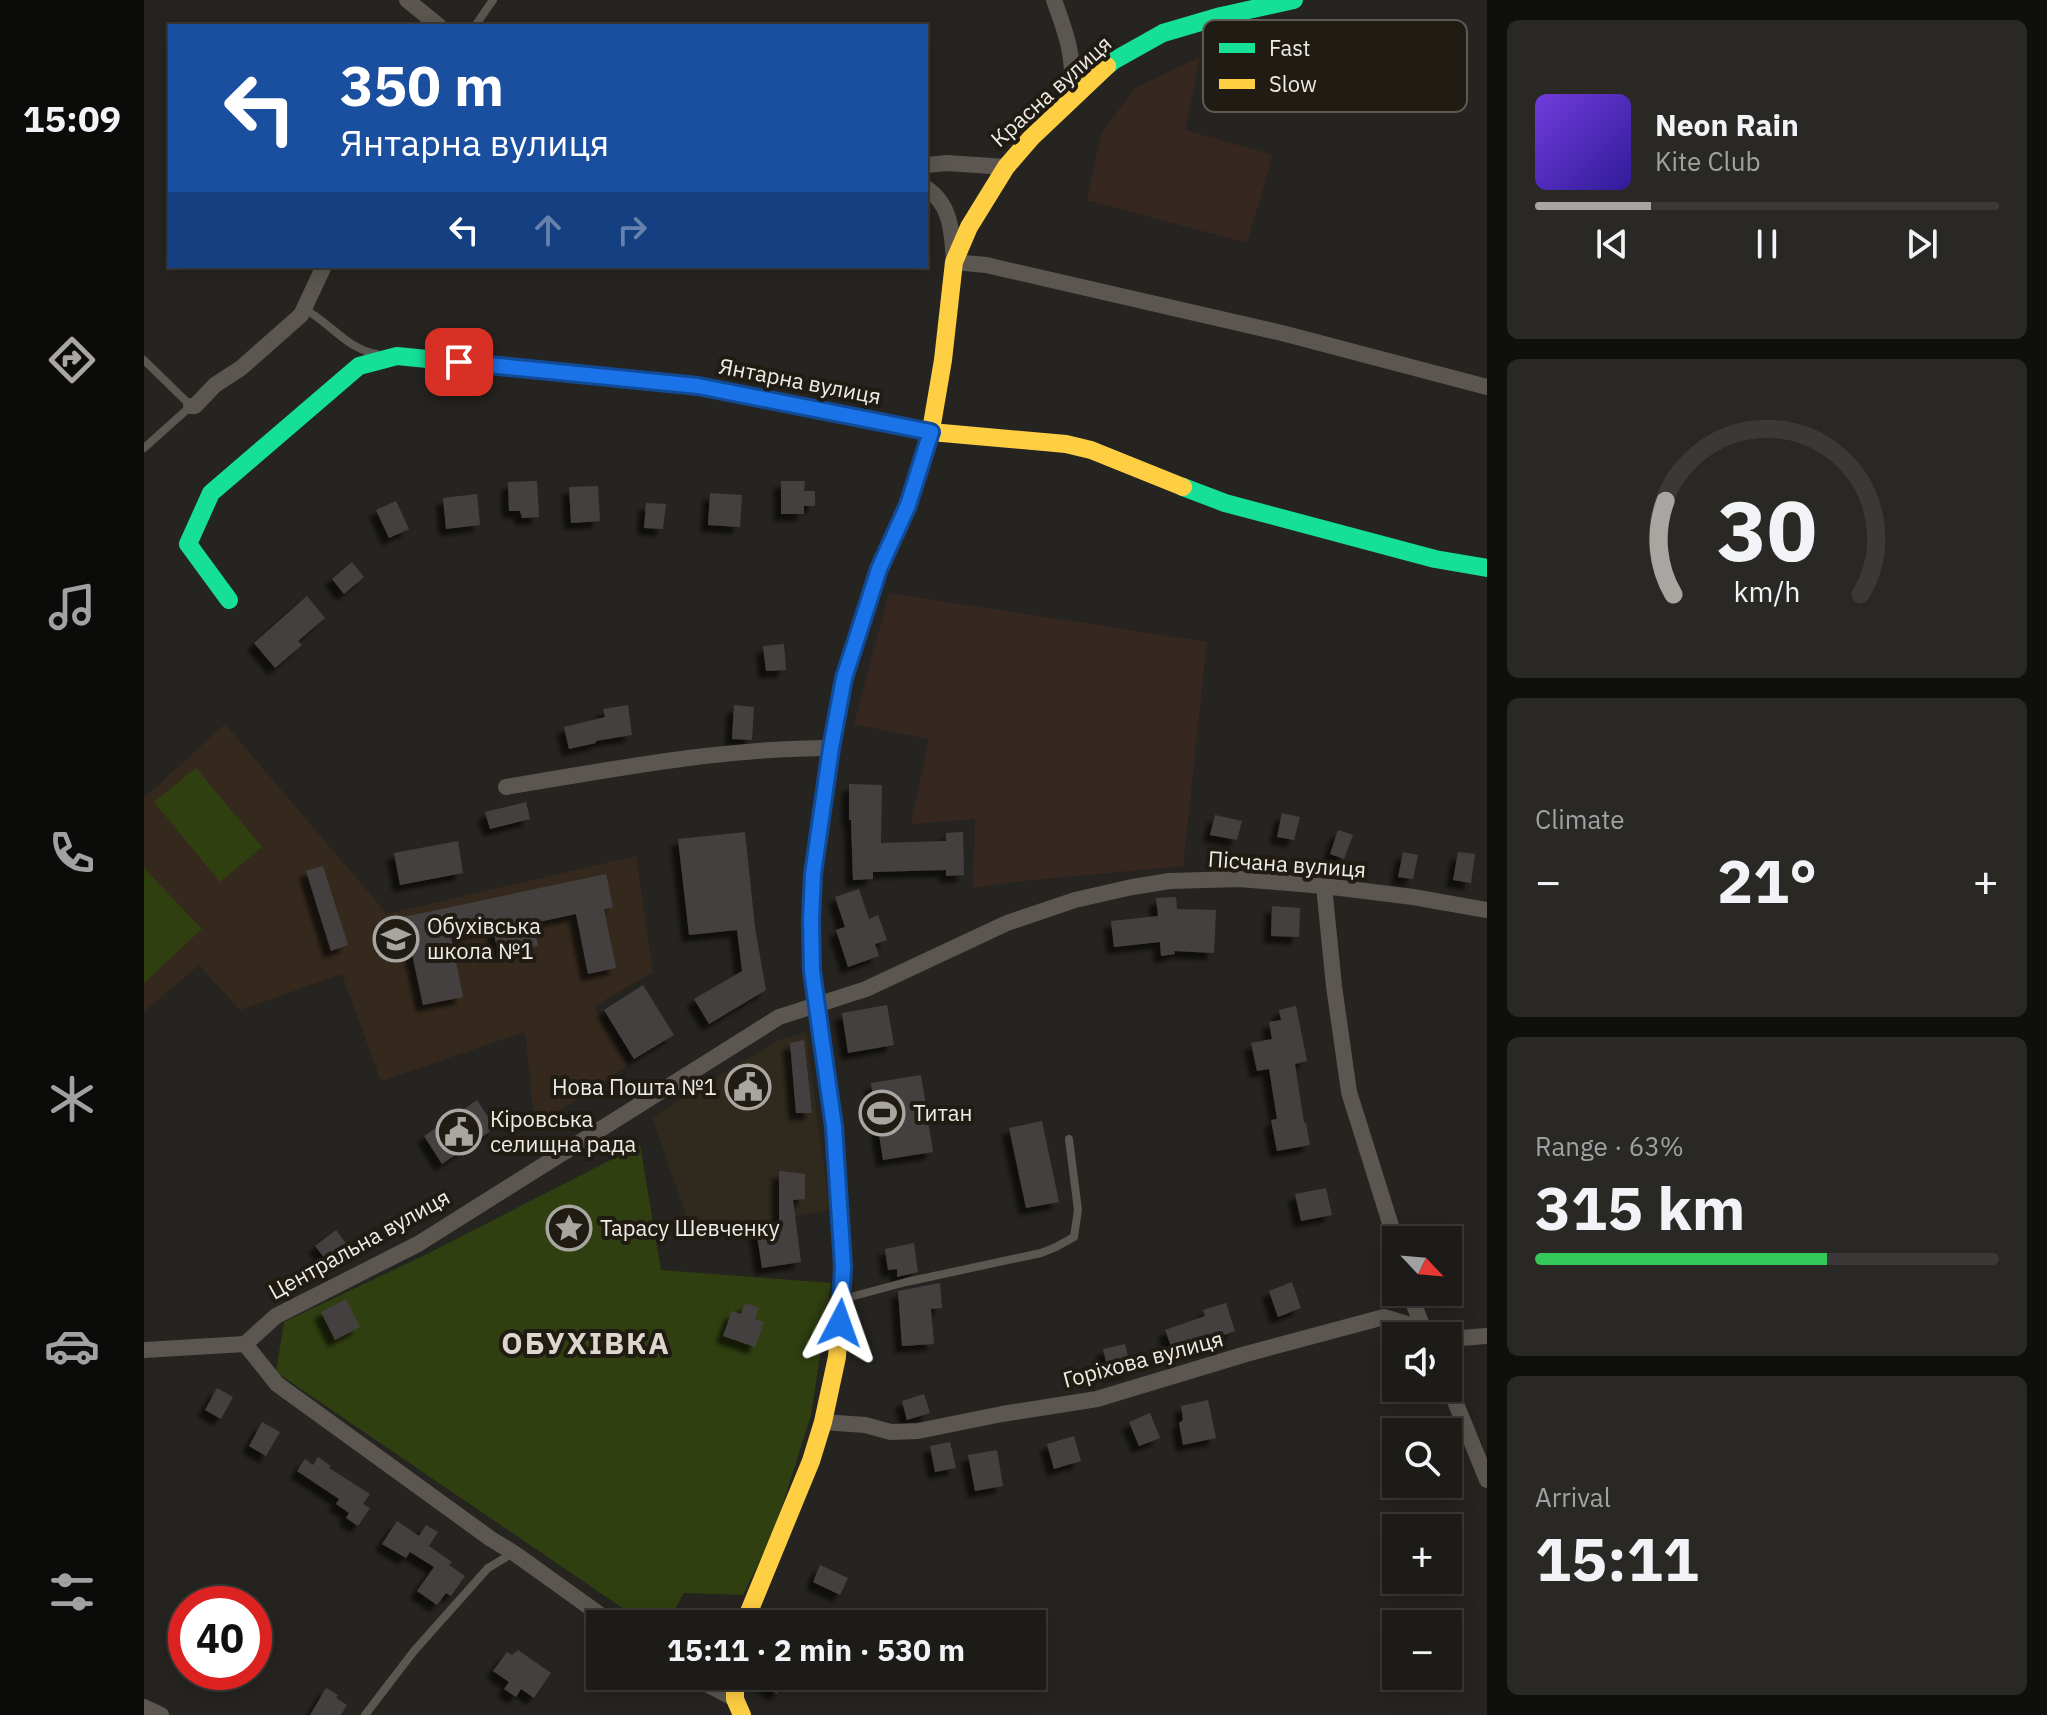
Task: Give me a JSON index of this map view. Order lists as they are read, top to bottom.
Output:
{
  "streets": {
    "street": [
      "Красна вулиця",
      "Янтарна вулиця",
      "Пісчана вулиця",
      "Центральна вулиця",
      "Горіхова вулиця"
    ]
  },
  "crossings": [
    ["Пісчана вулиця", "Центральна вулиця"]
  ],
  "districts": ["ОБУХІВКА"],
  "places": {
    "school or university": ["Обухівська школа №1"],
    "public building": ["Нова Пошта №1", "Кіровська селищна рада"],
    "sports": ["Титан"],
    "place": ["Тарасу Шевченку"]
  },
  "legend": ["Fast", "Slow"],
  "north": "bottom right",
  "page": {
    "tabs": "15:09",
    "turn": ["350 m", "Янтарна вулиця"],
    "song": ["Neon Rain", "Kite Club"],
    "tile": [
      "Climate",
      ["Range · 63%", "315 km"],
      ["Arrival", "15:11"]
    ],
    "heat": ["−", "21°", "+"],
    "map_buttons": ["+", "−"],
    "limit": "40",
    "trip": "15:11 · 2 min · 530 m",
    "gauge": ["30", "km/h"]
  }
}
